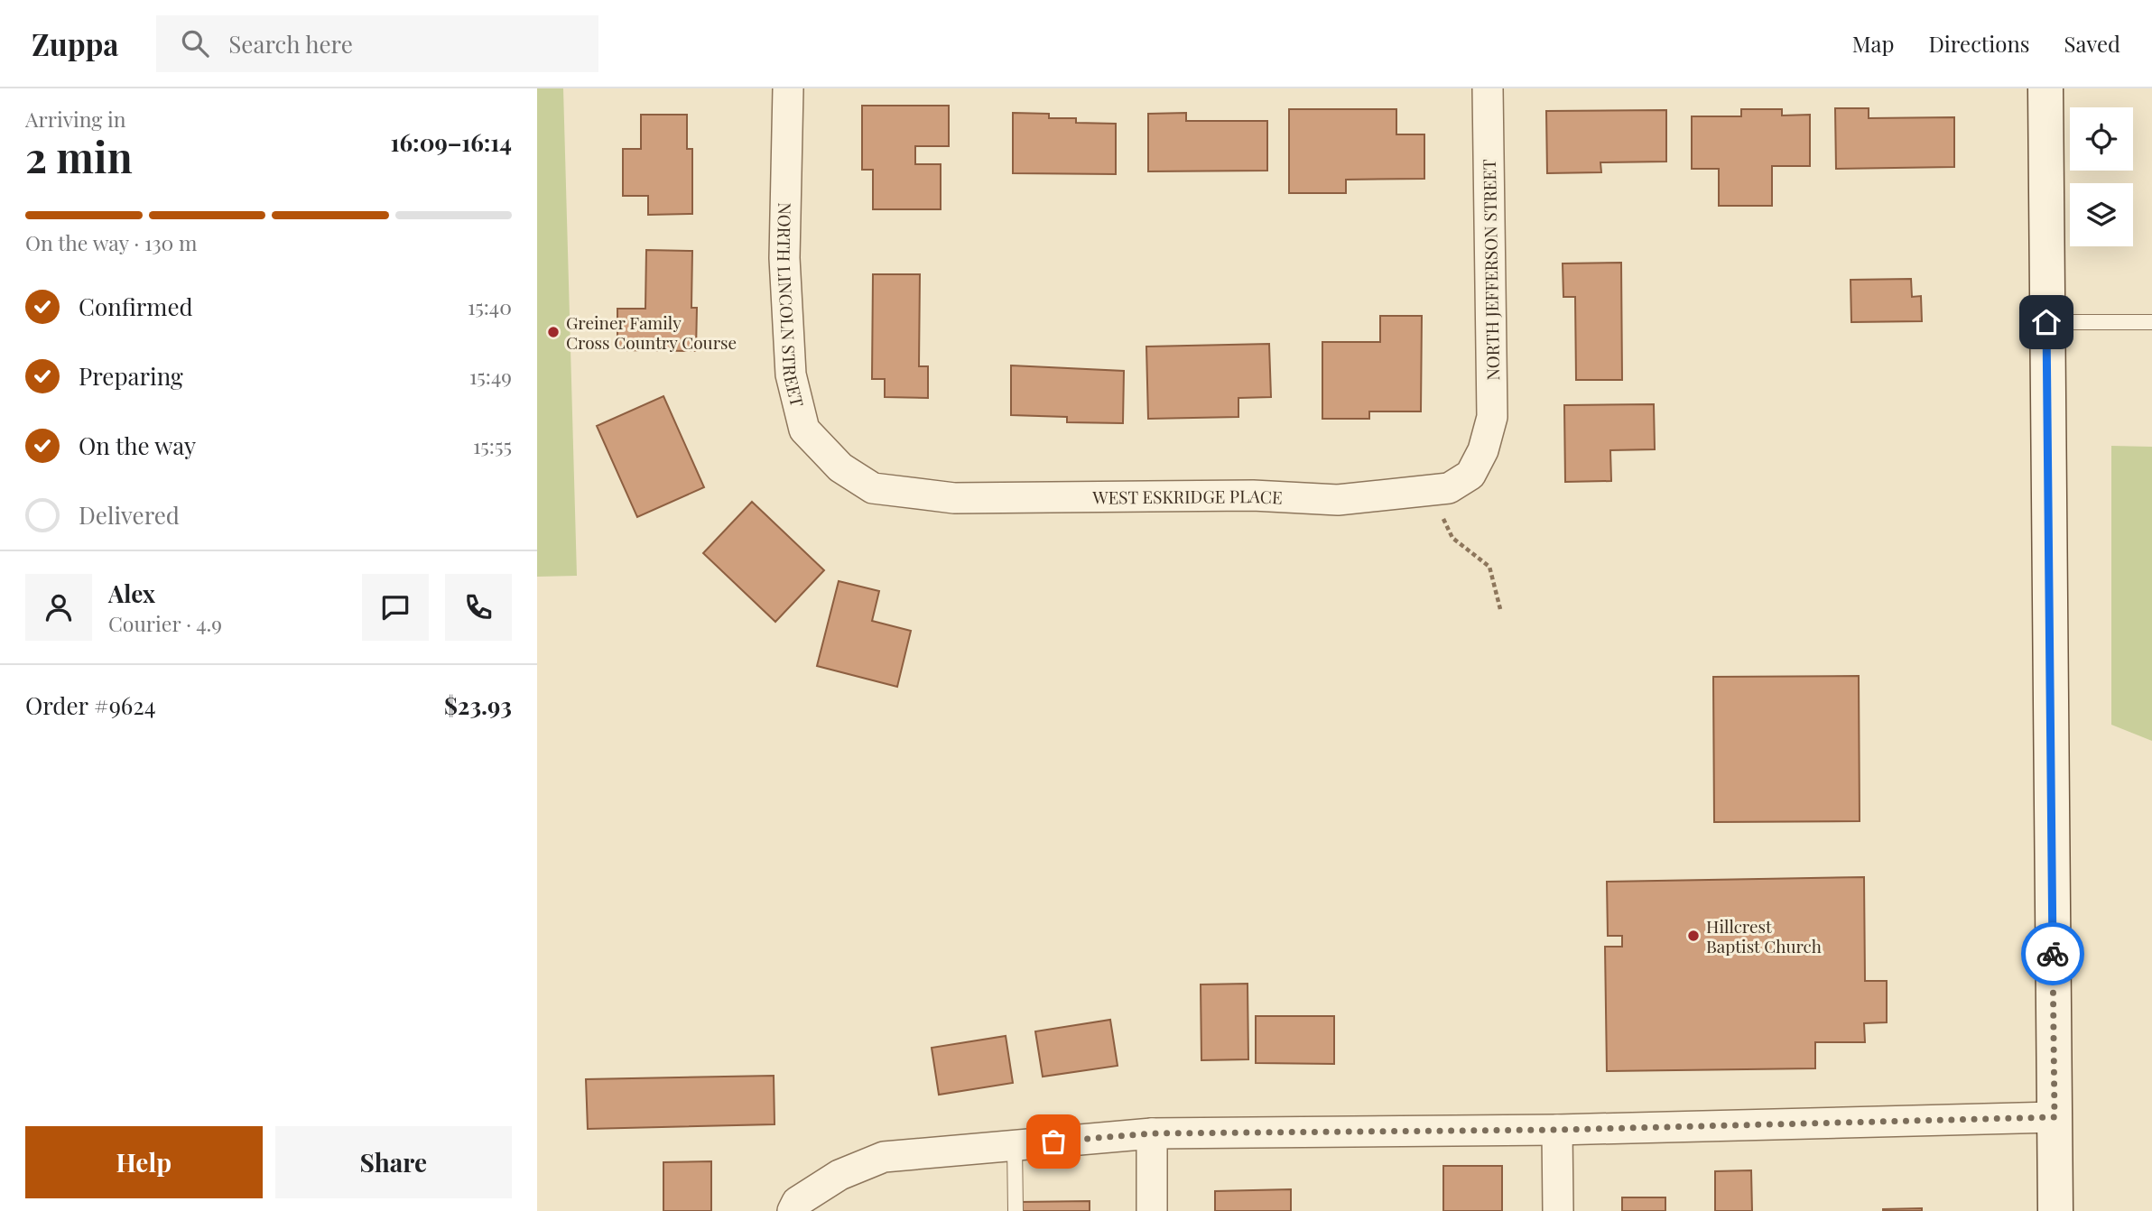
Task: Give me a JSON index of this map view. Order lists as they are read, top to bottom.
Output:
{
  "streets": {
    "street": ["NORTH JEFFERSON STREET", "NORTH LINCOLN STREET", "WEST ESKRIDGE PLACE"]
  },
  "crossings": [
    ["NORTH JEFFERSON STREET", "WEST ESKRIDGE PLACE"],
    ["NORTH LINCOLN STREET", "WEST ESKRIDGE PLACE"]
  ],
  "places": ["Greiner Family Cross Country Course", "Hillcrest Baptist Church"],
  "page": {
    "header": "Zuppa",
    "search": "Search here",
    "nav": ["Map", "Directions", "Saved"],
    "heading": ["2 min", "Arriving in", "16:09–16:14"],
    "panel": [
      "Alex",
      "Courier · 4.9",
      "Order #9624",
      "$23.93"
    ],
    "bar": "On the way · 130 m",
    "list": [
      ["Confirmed", "15:40"],
      ["Preparing", "15:49"],
      ["On the way", "15:55"],
      "Delivered"
    ],
    "buttons": ["Help", "Share"]
  }
}
